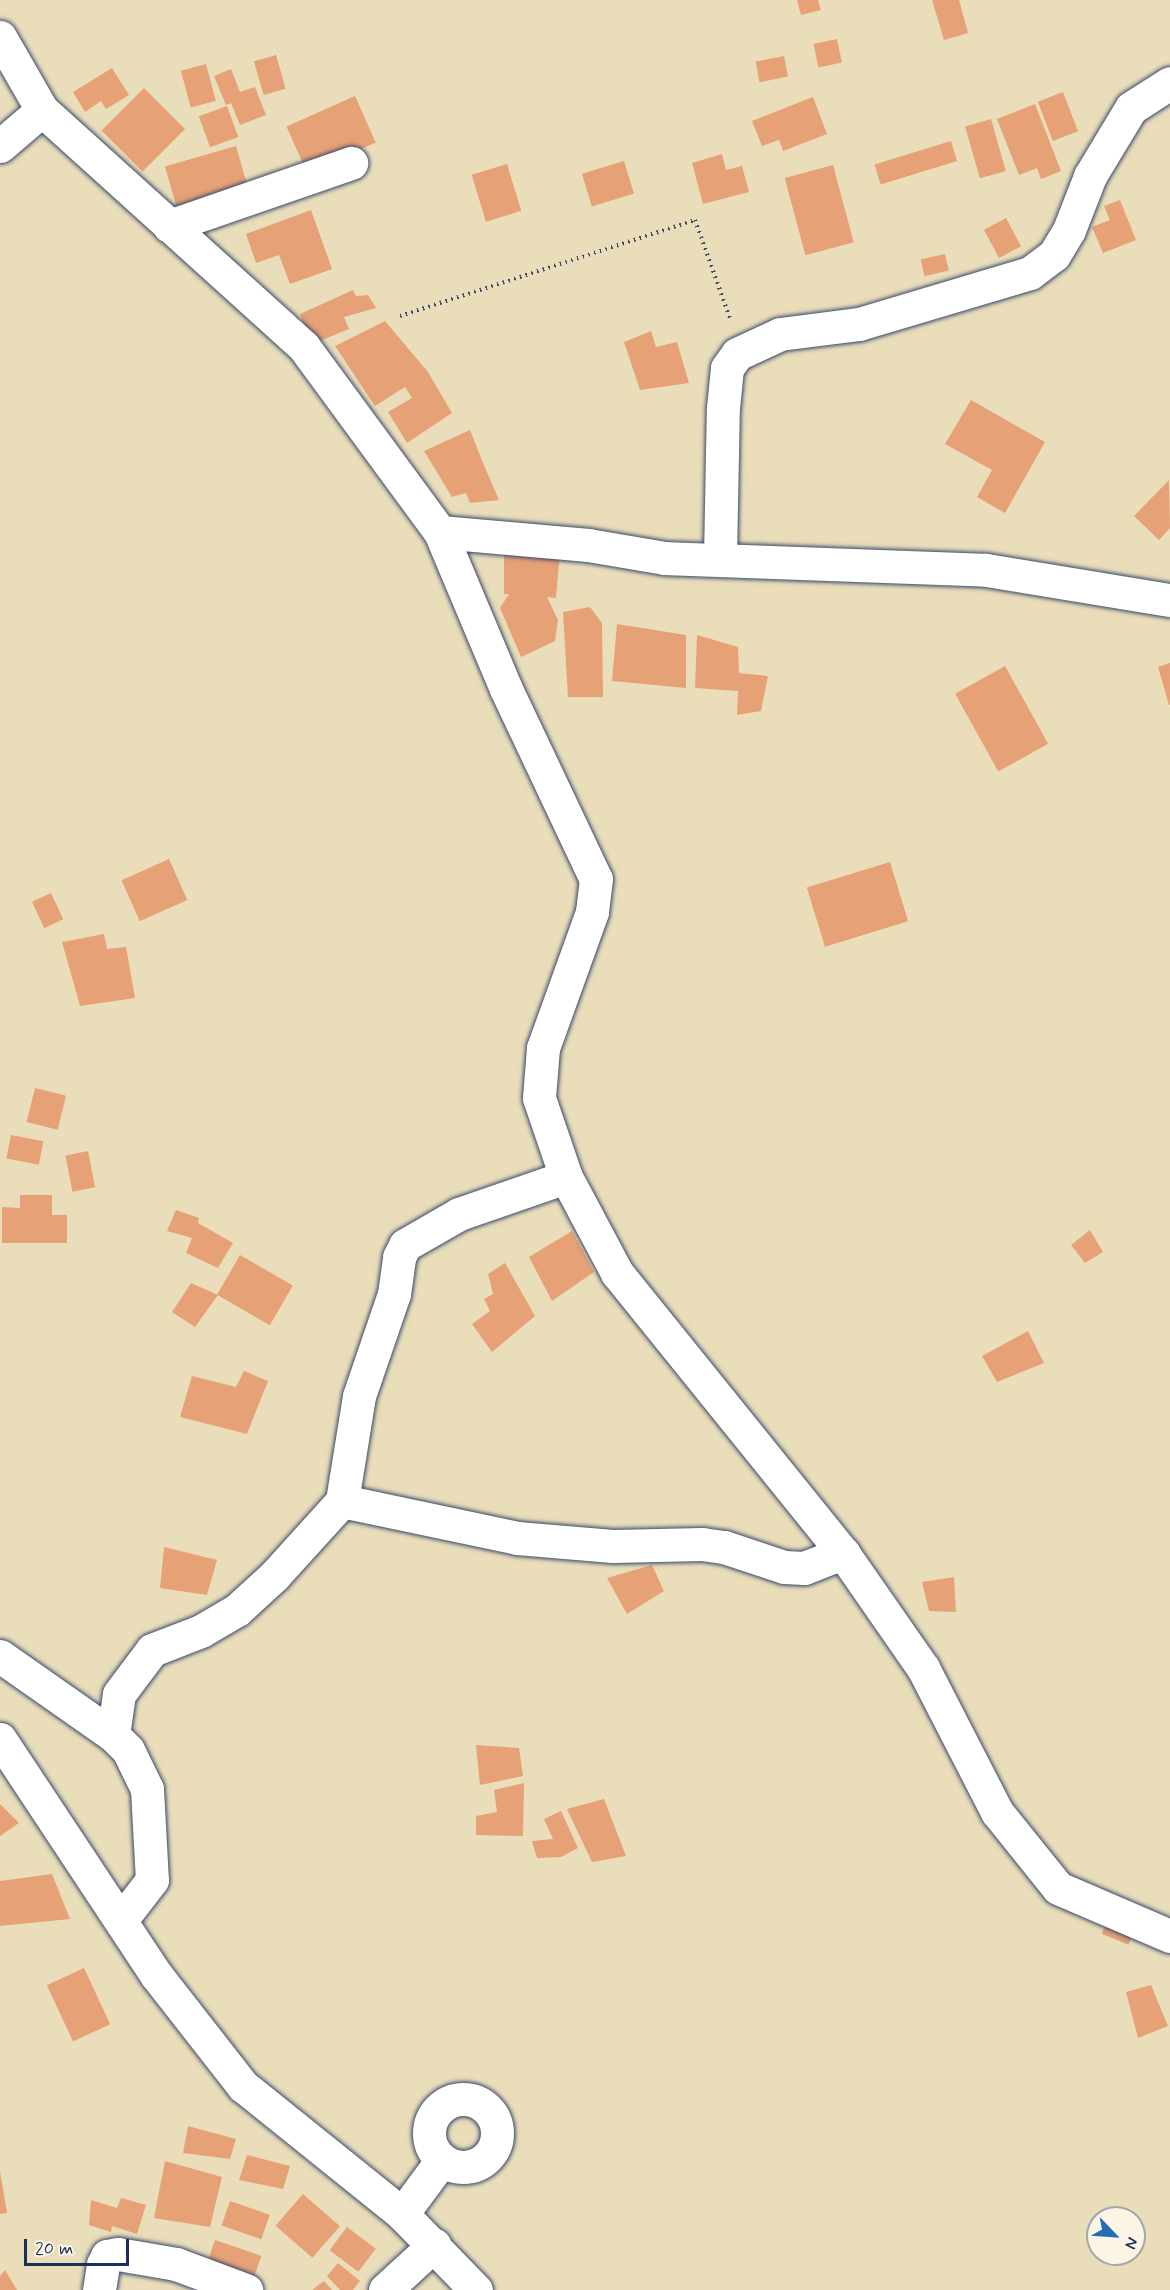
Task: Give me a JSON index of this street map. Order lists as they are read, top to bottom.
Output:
{
  "scale_bar": "20 m",
  "north": "bottom right"
}
